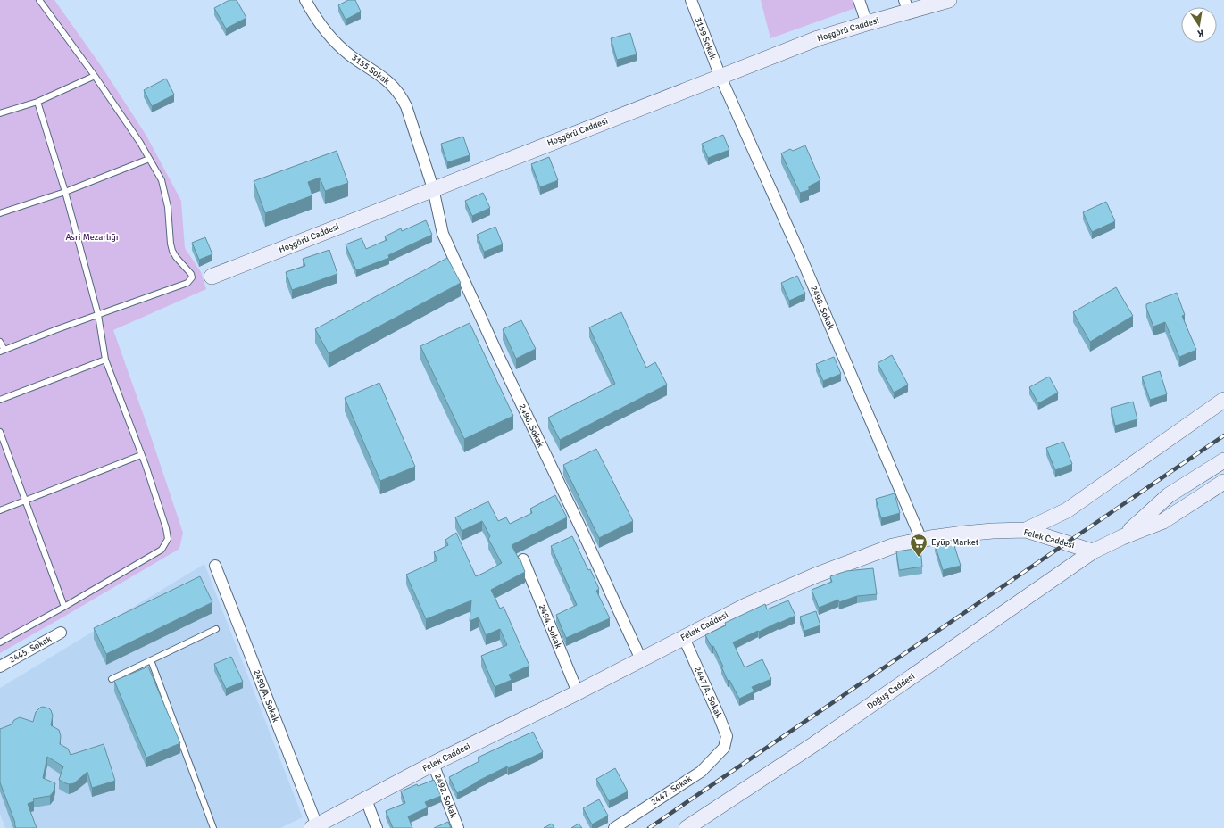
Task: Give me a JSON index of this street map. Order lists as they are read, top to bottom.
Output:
{
  "streets": {
    "street": [
      "Hoşgörü Caddesi",
      "3159 Sokak",
      "3155 Sokak",
      "2498. Sokak",
      "2496. Sokak",
      "Felek Caddesi",
      "2494. Sokak",
      "2445. Sokak",
      "Doğuş Caddesi",
      "2447/A. Sokak",
      "2490/A. Sokak",
      "2447. Sokak",
      "2492. Sokak"
    ]
  },
  "crossings": [
    ["Hoşgörü Caddesi", "3159 Sokak"],
    ["Hoşgörü Caddesi", "3155 Sokak"],
    ["Hoşgörü Caddesi", "2498. Sokak"],
    ["Hoşgörü Caddesi", "2496. Sokak"],
    ["3159 Sokak", "2498. Sokak"],
    ["3155 Sokak", "2496. Sokak"],
    ["2498. Sokak", "Felek Caddesi"],
    ["2496. Sokak", "Felek Caddesi"],
    ["Felek Caddesi", "2494. Sokak"],
    ["Felek Caddesi", "Doğuş Caddesi"],
    ["Felek Caddesi", "2447/A. Sokak"],
    ["Felek Caddesi", "2490/A. Sokak"],
    ["Felek Caddesi", "2492. Sokak"],
    ["2447/A. Sokak", "2447. Sokak"]
  ],
  "parks": ["Asri Mezarlığı"],
  "places": {
    "supermarket": ["Eyüp Market"]
  },
  "north": "bottom"
}
